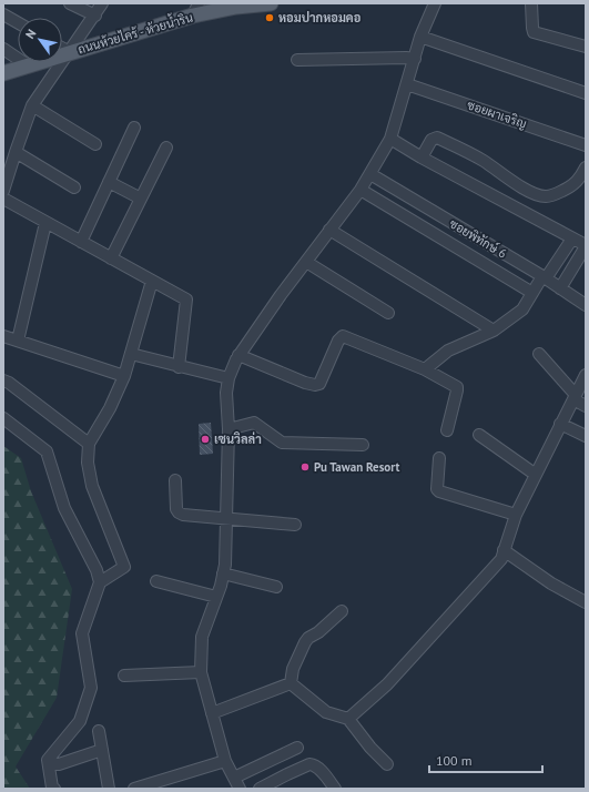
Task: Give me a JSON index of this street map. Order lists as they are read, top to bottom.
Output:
{
  "streets": {
    "main road": ["ถนนห้วยไคร้ - ห้วยน้ำริน"],
    "street": ["ซอยผาเจริญ", "ซอยพิทักษ์ 6"]
  },
  "places": ["หอมปากหอมคอ", "เซนวิลล่า", "Pu Tawan Resort"],
  "scale_bar": "100 m",
  "north": "top left"
}
